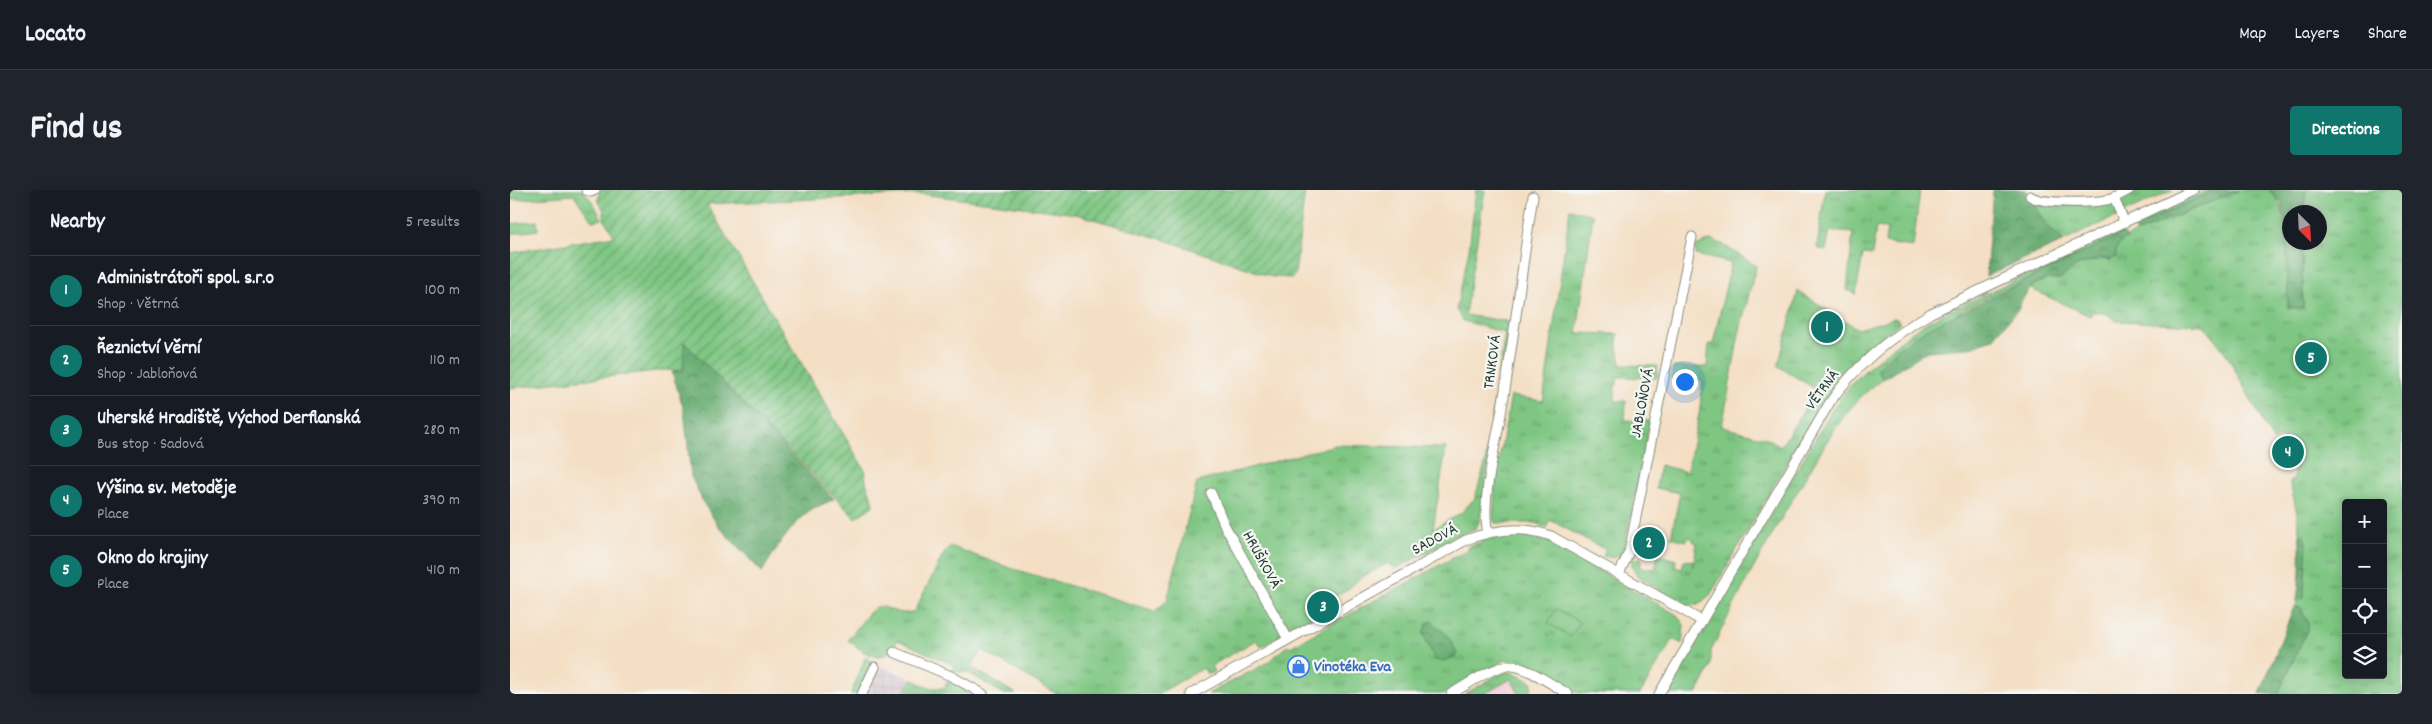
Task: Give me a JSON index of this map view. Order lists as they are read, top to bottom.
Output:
{
  "streets": {
    "street": [
      "TRNKOVÁ",
      "VĚTRNÁ",
      "JABLOŇOVÁ",
      "SADOVÁ",
      "HRUŠKOVÁ"
    ]
  },
  "crossings": [
    ["TRNKOVÁ", "SADOVÁ"],
    ["VĚTRNÁ", "SADOVÁ"],
    ["JABLOŇOVÁ", "SADOVÁ"],
    ["SADOVÁ", "HRUŠKOVÁ"]
  ],
  "places": {
    "shop": ["Vinotéka Eva"]
  },
  "north": "bottom right",
  "page": {
    "header": "Locato",
    "nav": ["Map", "Layers", "Share"],
    "title": "Find us",
    "buttons": "Directions",
    "heading": ["Nearby", "5 results"],
    "list": [
      {
        "mark": "1",
        "name": "Administrátoři spol. s.r.o",
        "note": "Shop · Větrná",
        "value": "100 m"
      },
      {
        "mark": "2",
        "name": "Řeznictví Věrní",
        "note": "Shop · Jabloňová",
        "value": "110 m"
      },
      {
        "mark": "3",
        "name": "Uherské Hradiště, Východ Derflanská",
        "note": "Bus stop · Sadová",
        "value": "280 m"
      },
      {
        "mark": "4",
        "name": "Výšina sv. Metoděje",
        "note": "Place",
        "value": "390 m"
      },
      {
        "mark": "5",
        "name": "Okno do krajiny",
        "note": "Place",
        "value": "410 m"
      }
    ],
    "pins": [
      "1",
      "5",
      "4",
      "2",
      "3"
    ],
    "map_buttons": ["+", "−"]
  }
}
